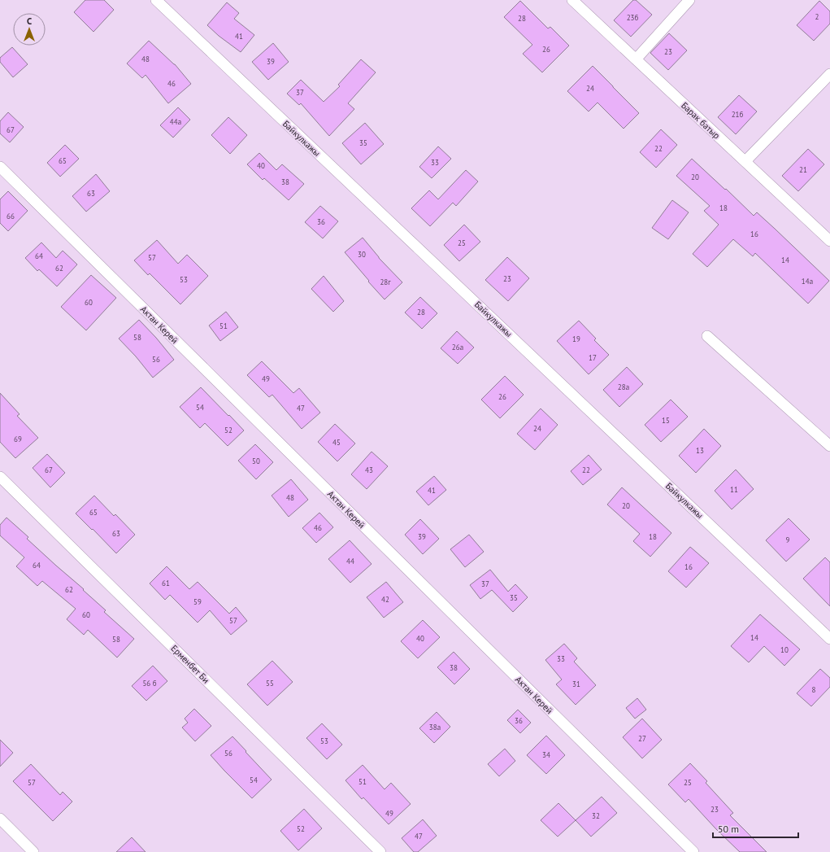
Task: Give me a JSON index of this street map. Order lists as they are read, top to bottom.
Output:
{
  "streets": {
    "street": [
      "Барак батыр",
      "Байкулкажы",
      "Актан Керей",
      "Ерменбет Би"
    ]
  },
  "house_numbers": [
    "2",
    "23б",
    "28",
    "41",
    "26",
    "23",
    "48",
    "39",
    "46",
    "24",
    "37",
    "21б",
    "44а",
    "67",
    "35",
    "22",
    "65",
    "33",
    "40",
    "21",
    "20",
    "38",
    "63",
    "18",
    "66",
    "36",
    "16",
    "25",
    "30",
    "64",
    "57",
    "14",
    "62",
    "23",
    "53",
    "14а",
    "28г",
    "60",
    "28",
    "51",
    "58",
    "19",
    "26а",
    "17",
    "56",
    "49",
    "28а",
    "26",
    "54",
    "47",
    "15",
    "24",
    "52",
    "69",
    "45",
    "13",
    "50",
    "67",
    "43",
    "22",
    "11",
    "41",
    "48",
    "20",
    "65",
    "46",
    "63",
    "39",
    "18",
    "9",
    "44",
    "64",
    "16",
    "61",
    "37",
    "62",
    "35",
    "42",
    "59",
    "60",
    "57",
    "14",
    "40",
    "58",
    "10",
    "33",
    "38",
    "56 б",
    "55",
    "31",
    "8",
    "36",
    "38а",
    "27",
    "53",
    "56",
    "34",
    "54",
    "51",
    "57",
    "25",
    "23",
    "49",
    "32",
    "52",
    "47"
  ],
  "scale_bar": "50 m",
  "north": "top"
}
